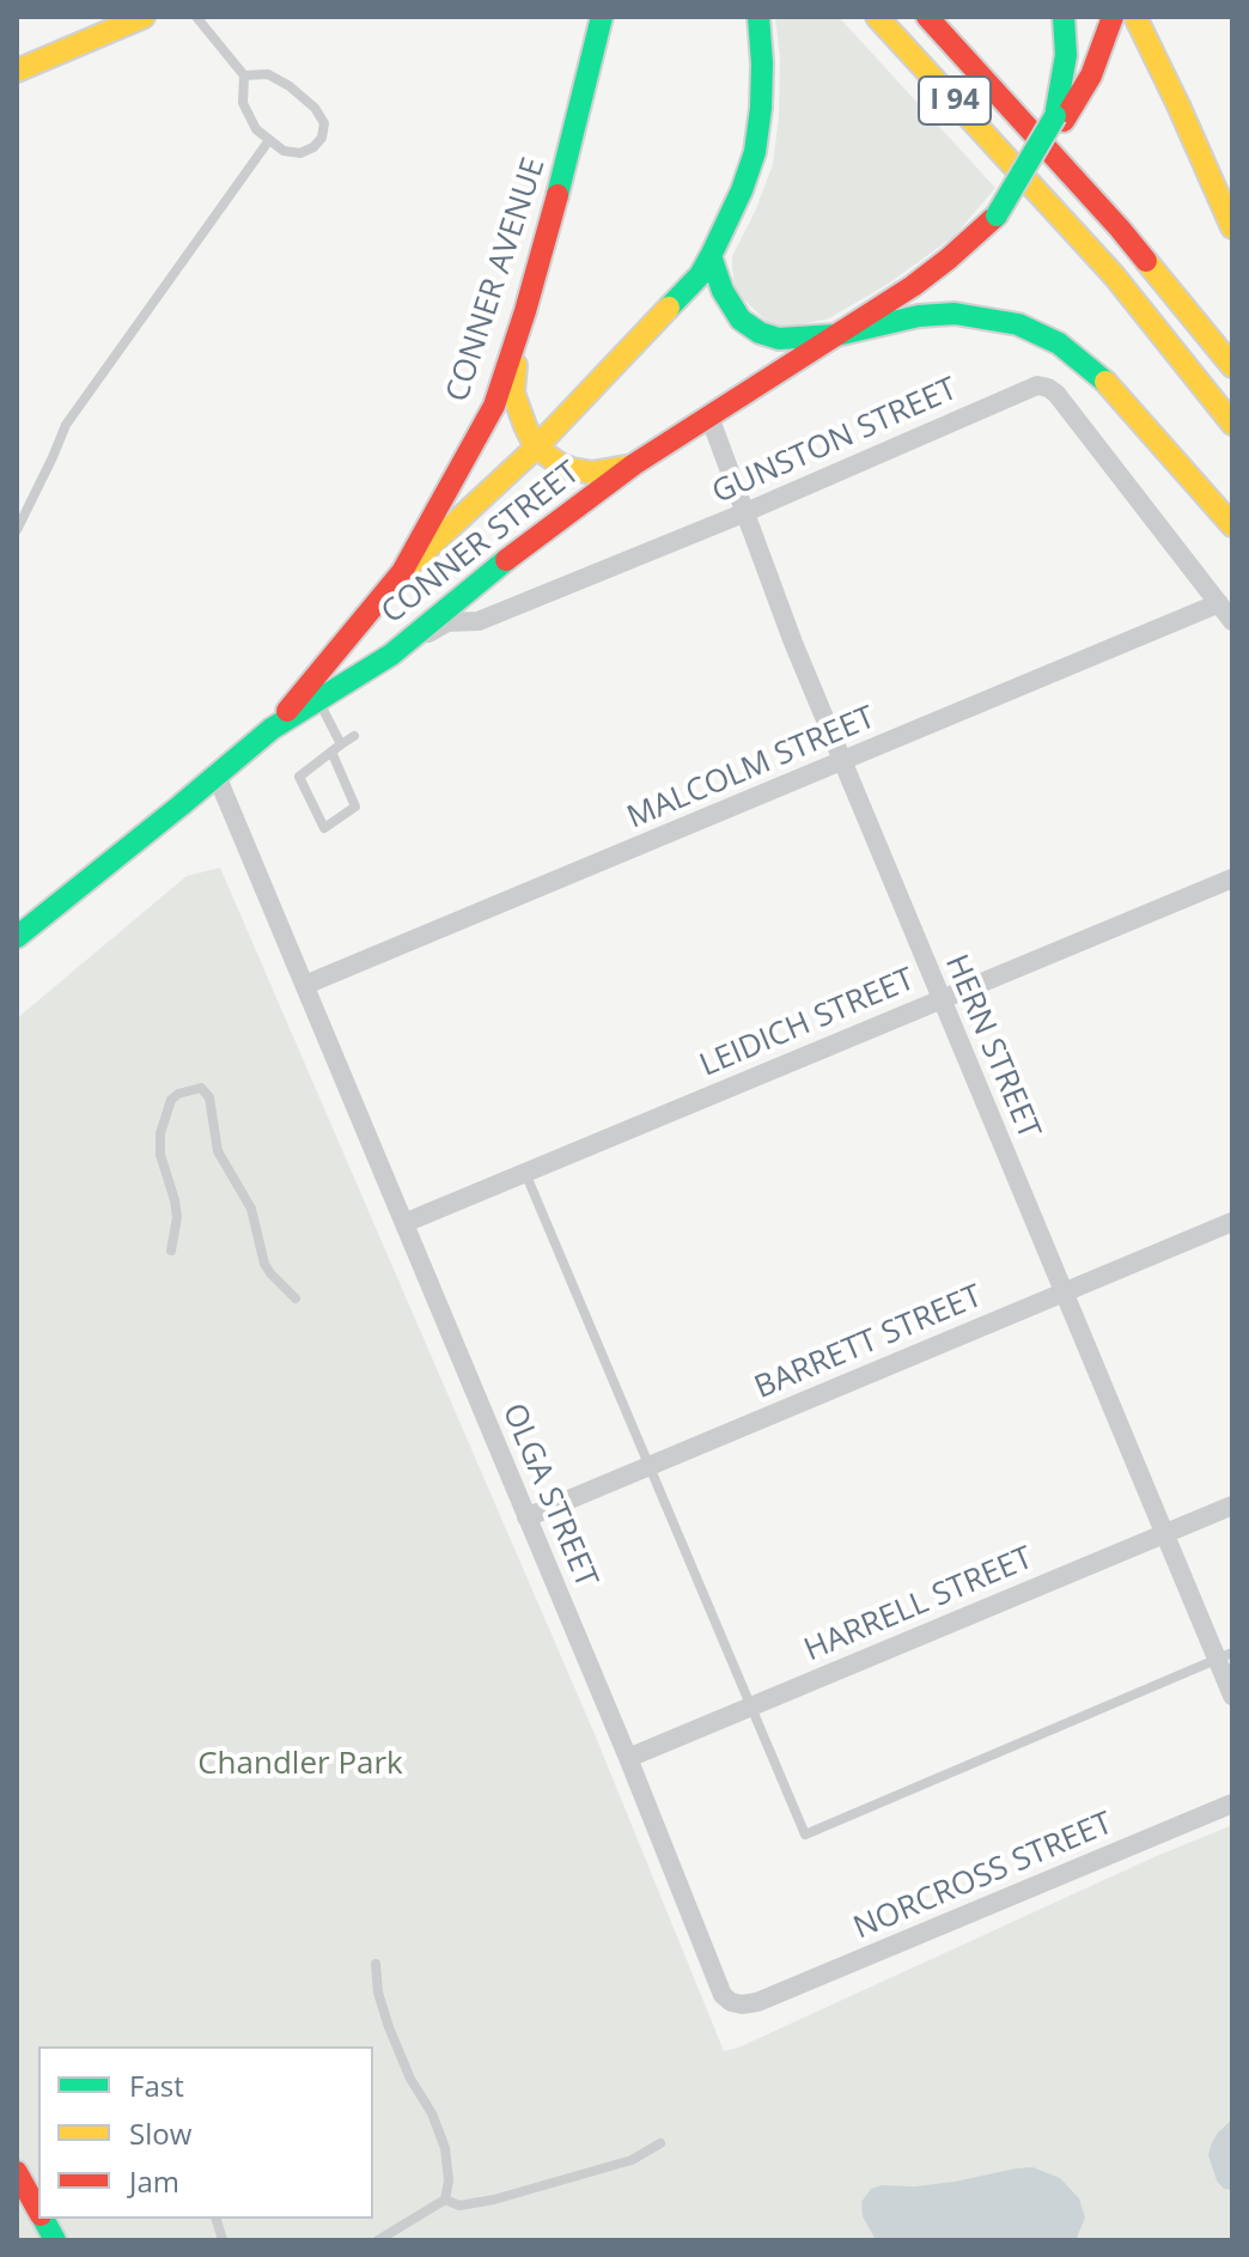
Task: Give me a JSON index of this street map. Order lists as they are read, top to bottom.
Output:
{
  "streets": {
    "main road": ["I 94", "CONNER AVENUE", "CONNER STREET"],
    "street": [
      "GUNSTON STREET",
      "MALCOLM STREET",
      "LEIDICH STREET",
      "HERN STREET",
      "BARRETT STREET",
      "OLGA STREET",
      "HARRELL STREET",
      "NORCROSS STREET"
    ]
  },
  "crossings": [
    ["CONNER AVENUE", "CONNER STREET"],
    ["GUNSTON STREET", "CONNER STREET"],
    ["GUNSTON STREET", "MALCOLM STREET"],
    ["GUNSTON STREET", "HERN STREET"],
    ["CONNER STREET", "HERN STREET"],
    ["CONNER STREET", "OLGA STREET"],
    ["MALCOLM STREET", "HERN STREET"],
    ["MALCOLM STREET", "OLGA STREET"],
    ["LEIDICH STREET", "HERN STREET"],
    ["LEIDICH STREET", "OLGA STREET"],
    ["HERN STREET", "BARRETT STREET"],
    ["HERN STREET", "HARRELL STREET"],
    ["BARRETT STREET", "OLGA STREET"],
    ["OLGA STREET", "HARRELL STREET"],
    ["OLGA STREET", "NORCROSS STREET"]
  ],
  "parks": ["Chandler Park"],
  "legend": ["Fast", "Slow", "Jam"]
}
